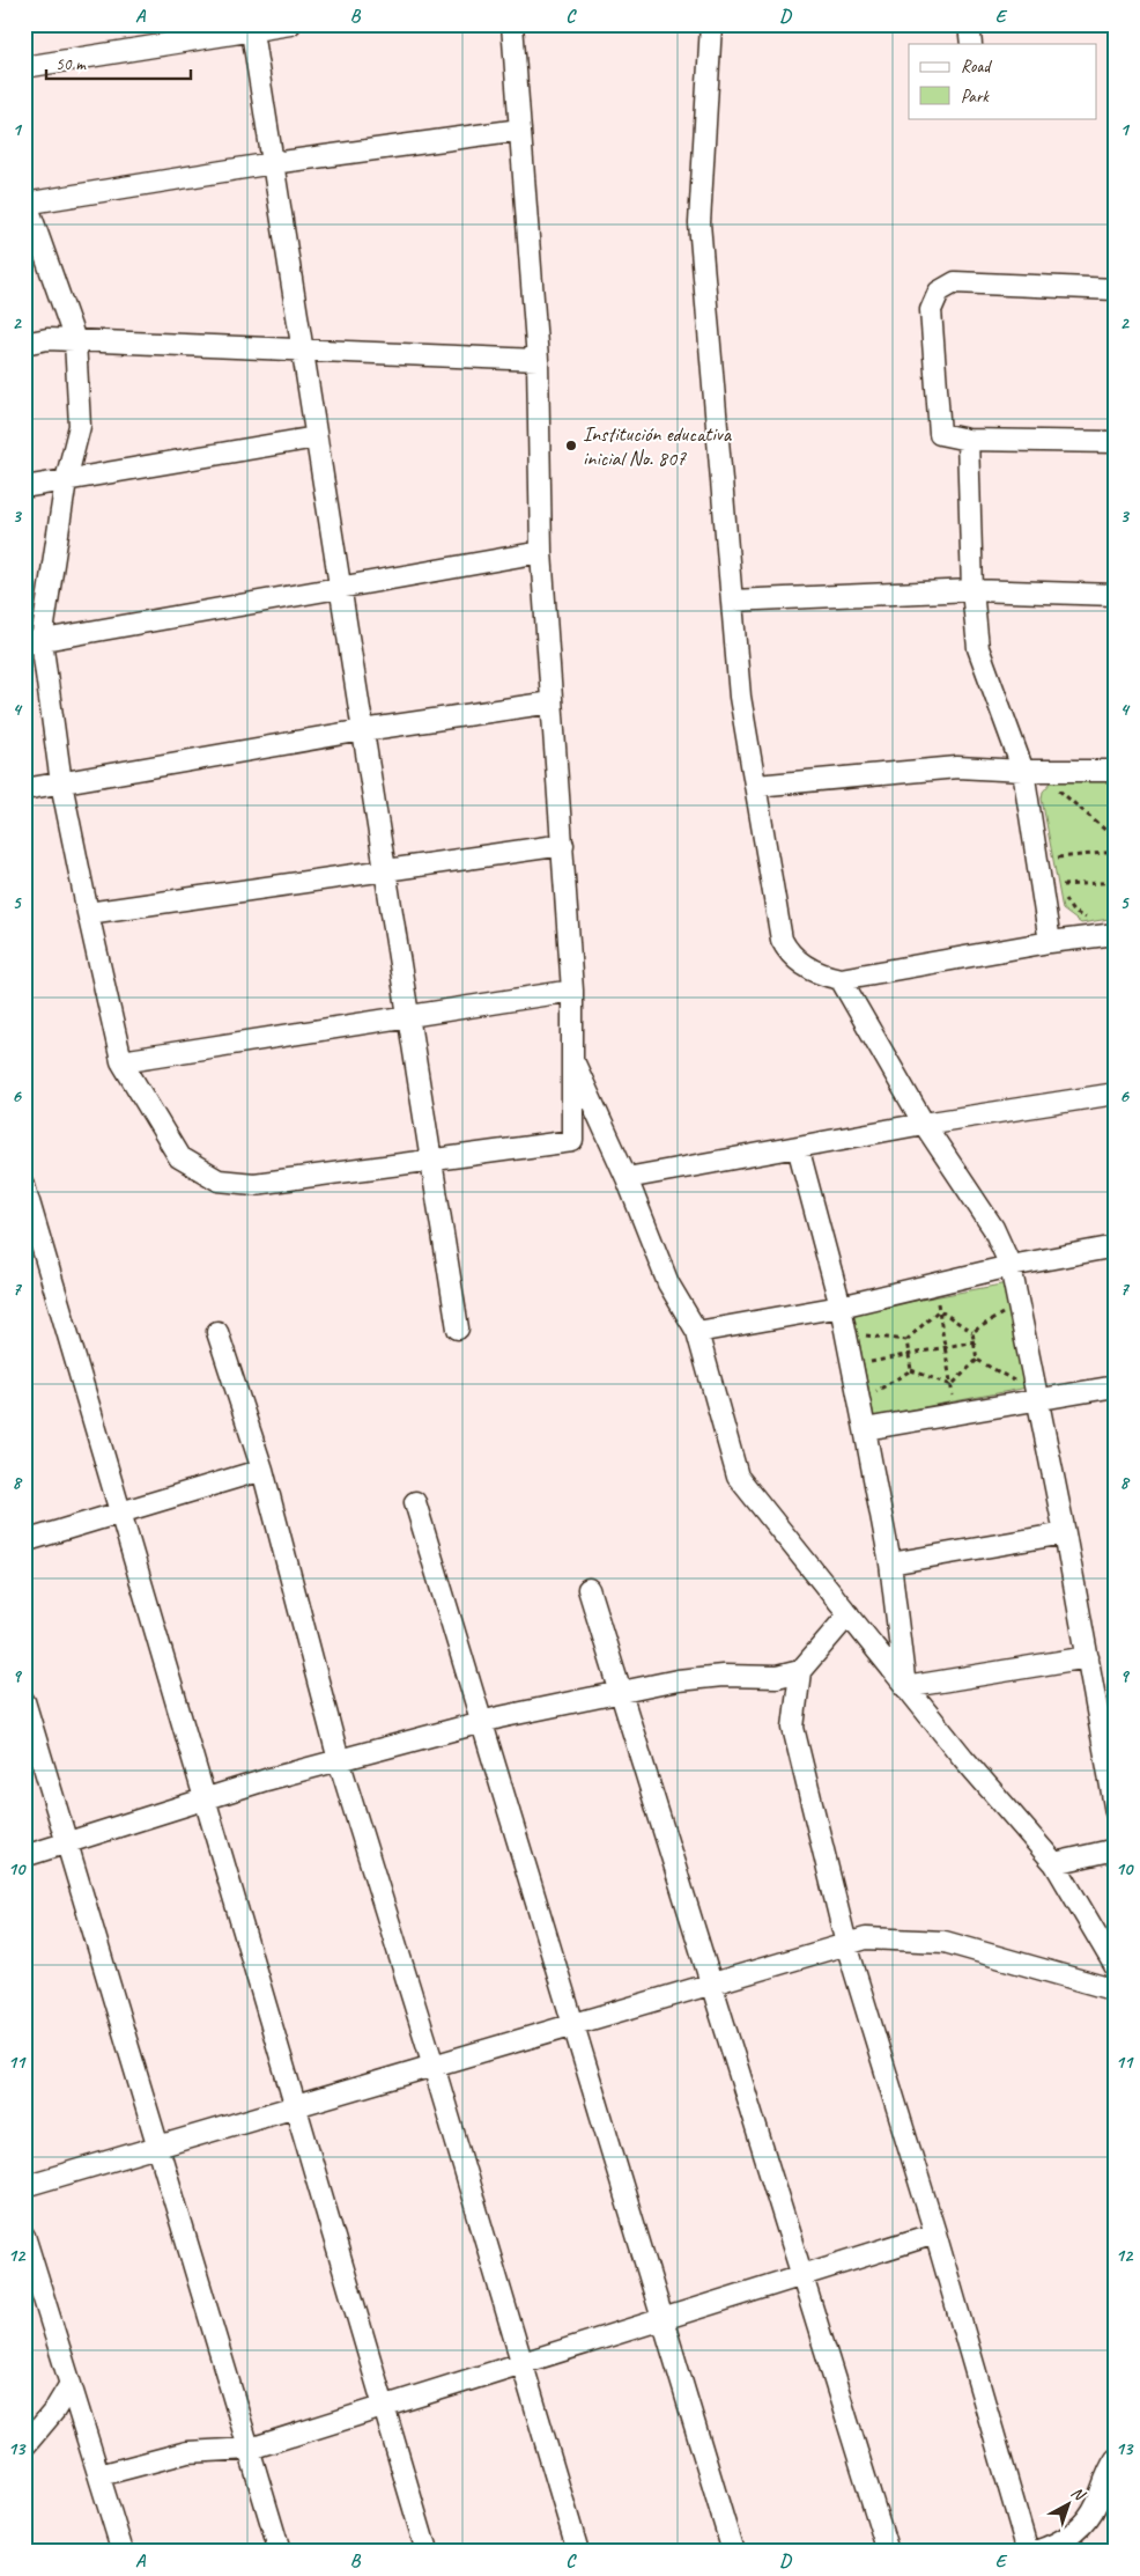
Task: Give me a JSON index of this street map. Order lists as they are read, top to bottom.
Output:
{
  "places": ["Institución educativa inicial No. 807"],
  "legend": ["Road", "Park"],
  "scale_bar": "50 m",
  "north": "top right",
  "grid": {
    "columns": [
      "A",
      "B",
      "C",
      "D",
      "E"
    ],
    "rows": [
      "1",
      "2",
      "3",
      "4",
      "5",
      "6",
      "7",
      "8",
      "9",
      "10",
      "11",
      "12",
      "13"
    ]
  }
}
